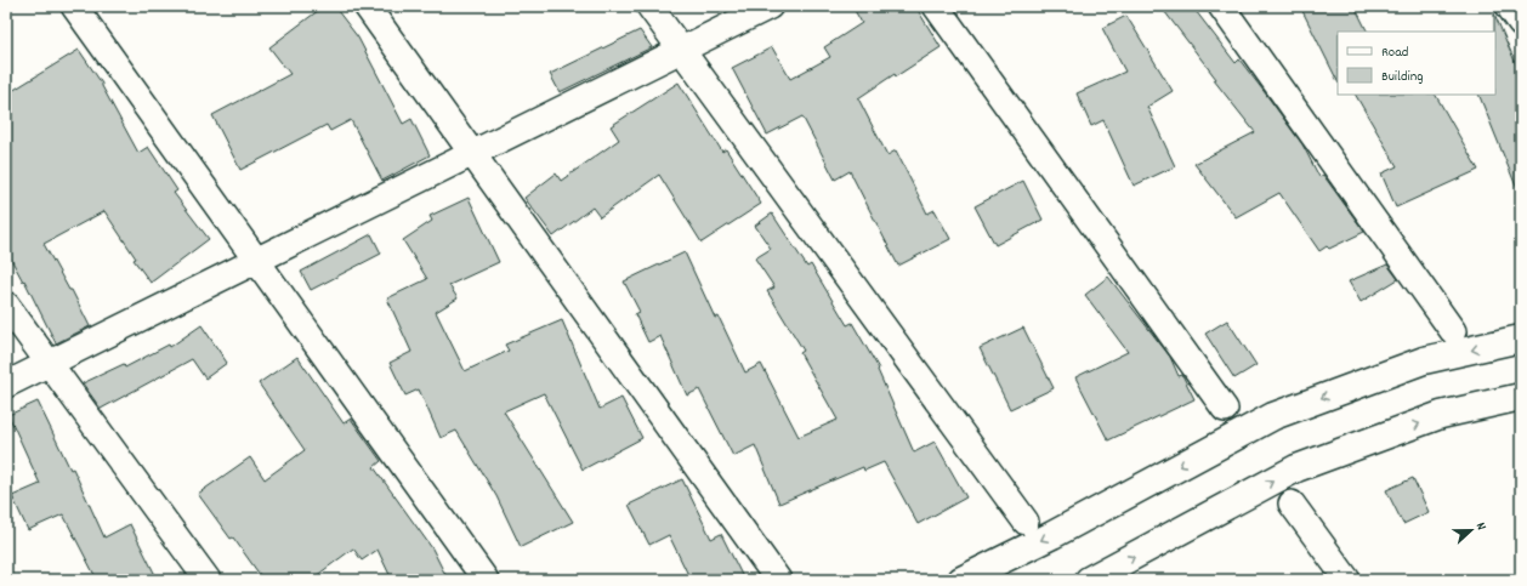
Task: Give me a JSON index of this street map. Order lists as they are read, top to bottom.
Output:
{
  "legend": ["Road", "Building"],
  "north": "right"
}
